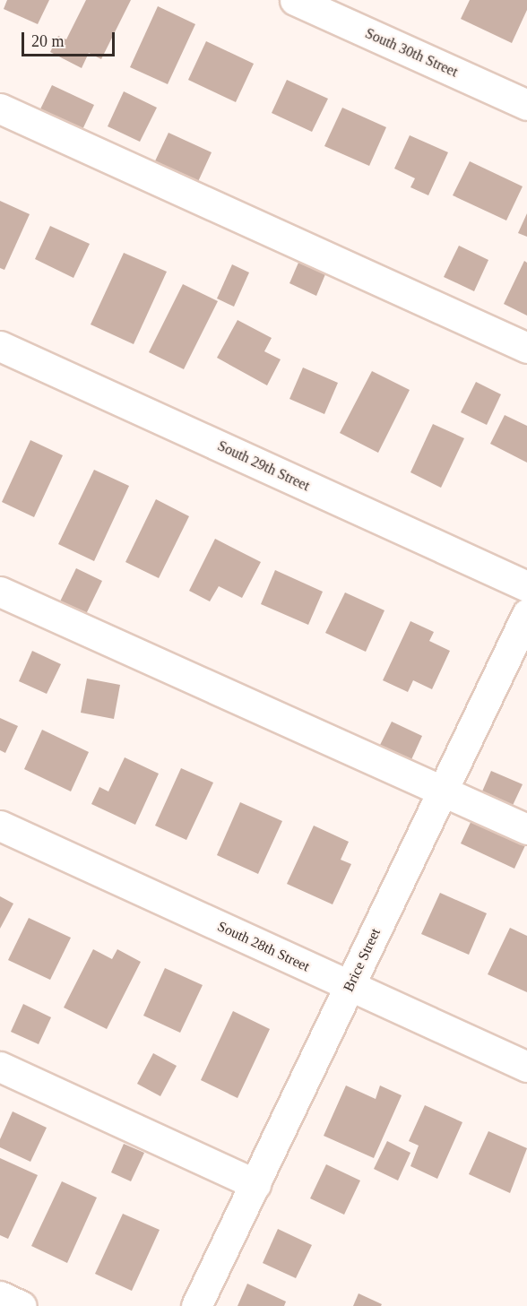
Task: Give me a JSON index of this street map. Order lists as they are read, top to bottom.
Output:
{
  "streets": {
    "street": [
      "South 30th Street",
      "South 29th Street",
      "South 28th Street",
      "Brice Street"
    ]
  },
  "crossings": [
    ["South 28th Street", "Brice Street"]
  ],
  "scale_bar": "20 m"
}
